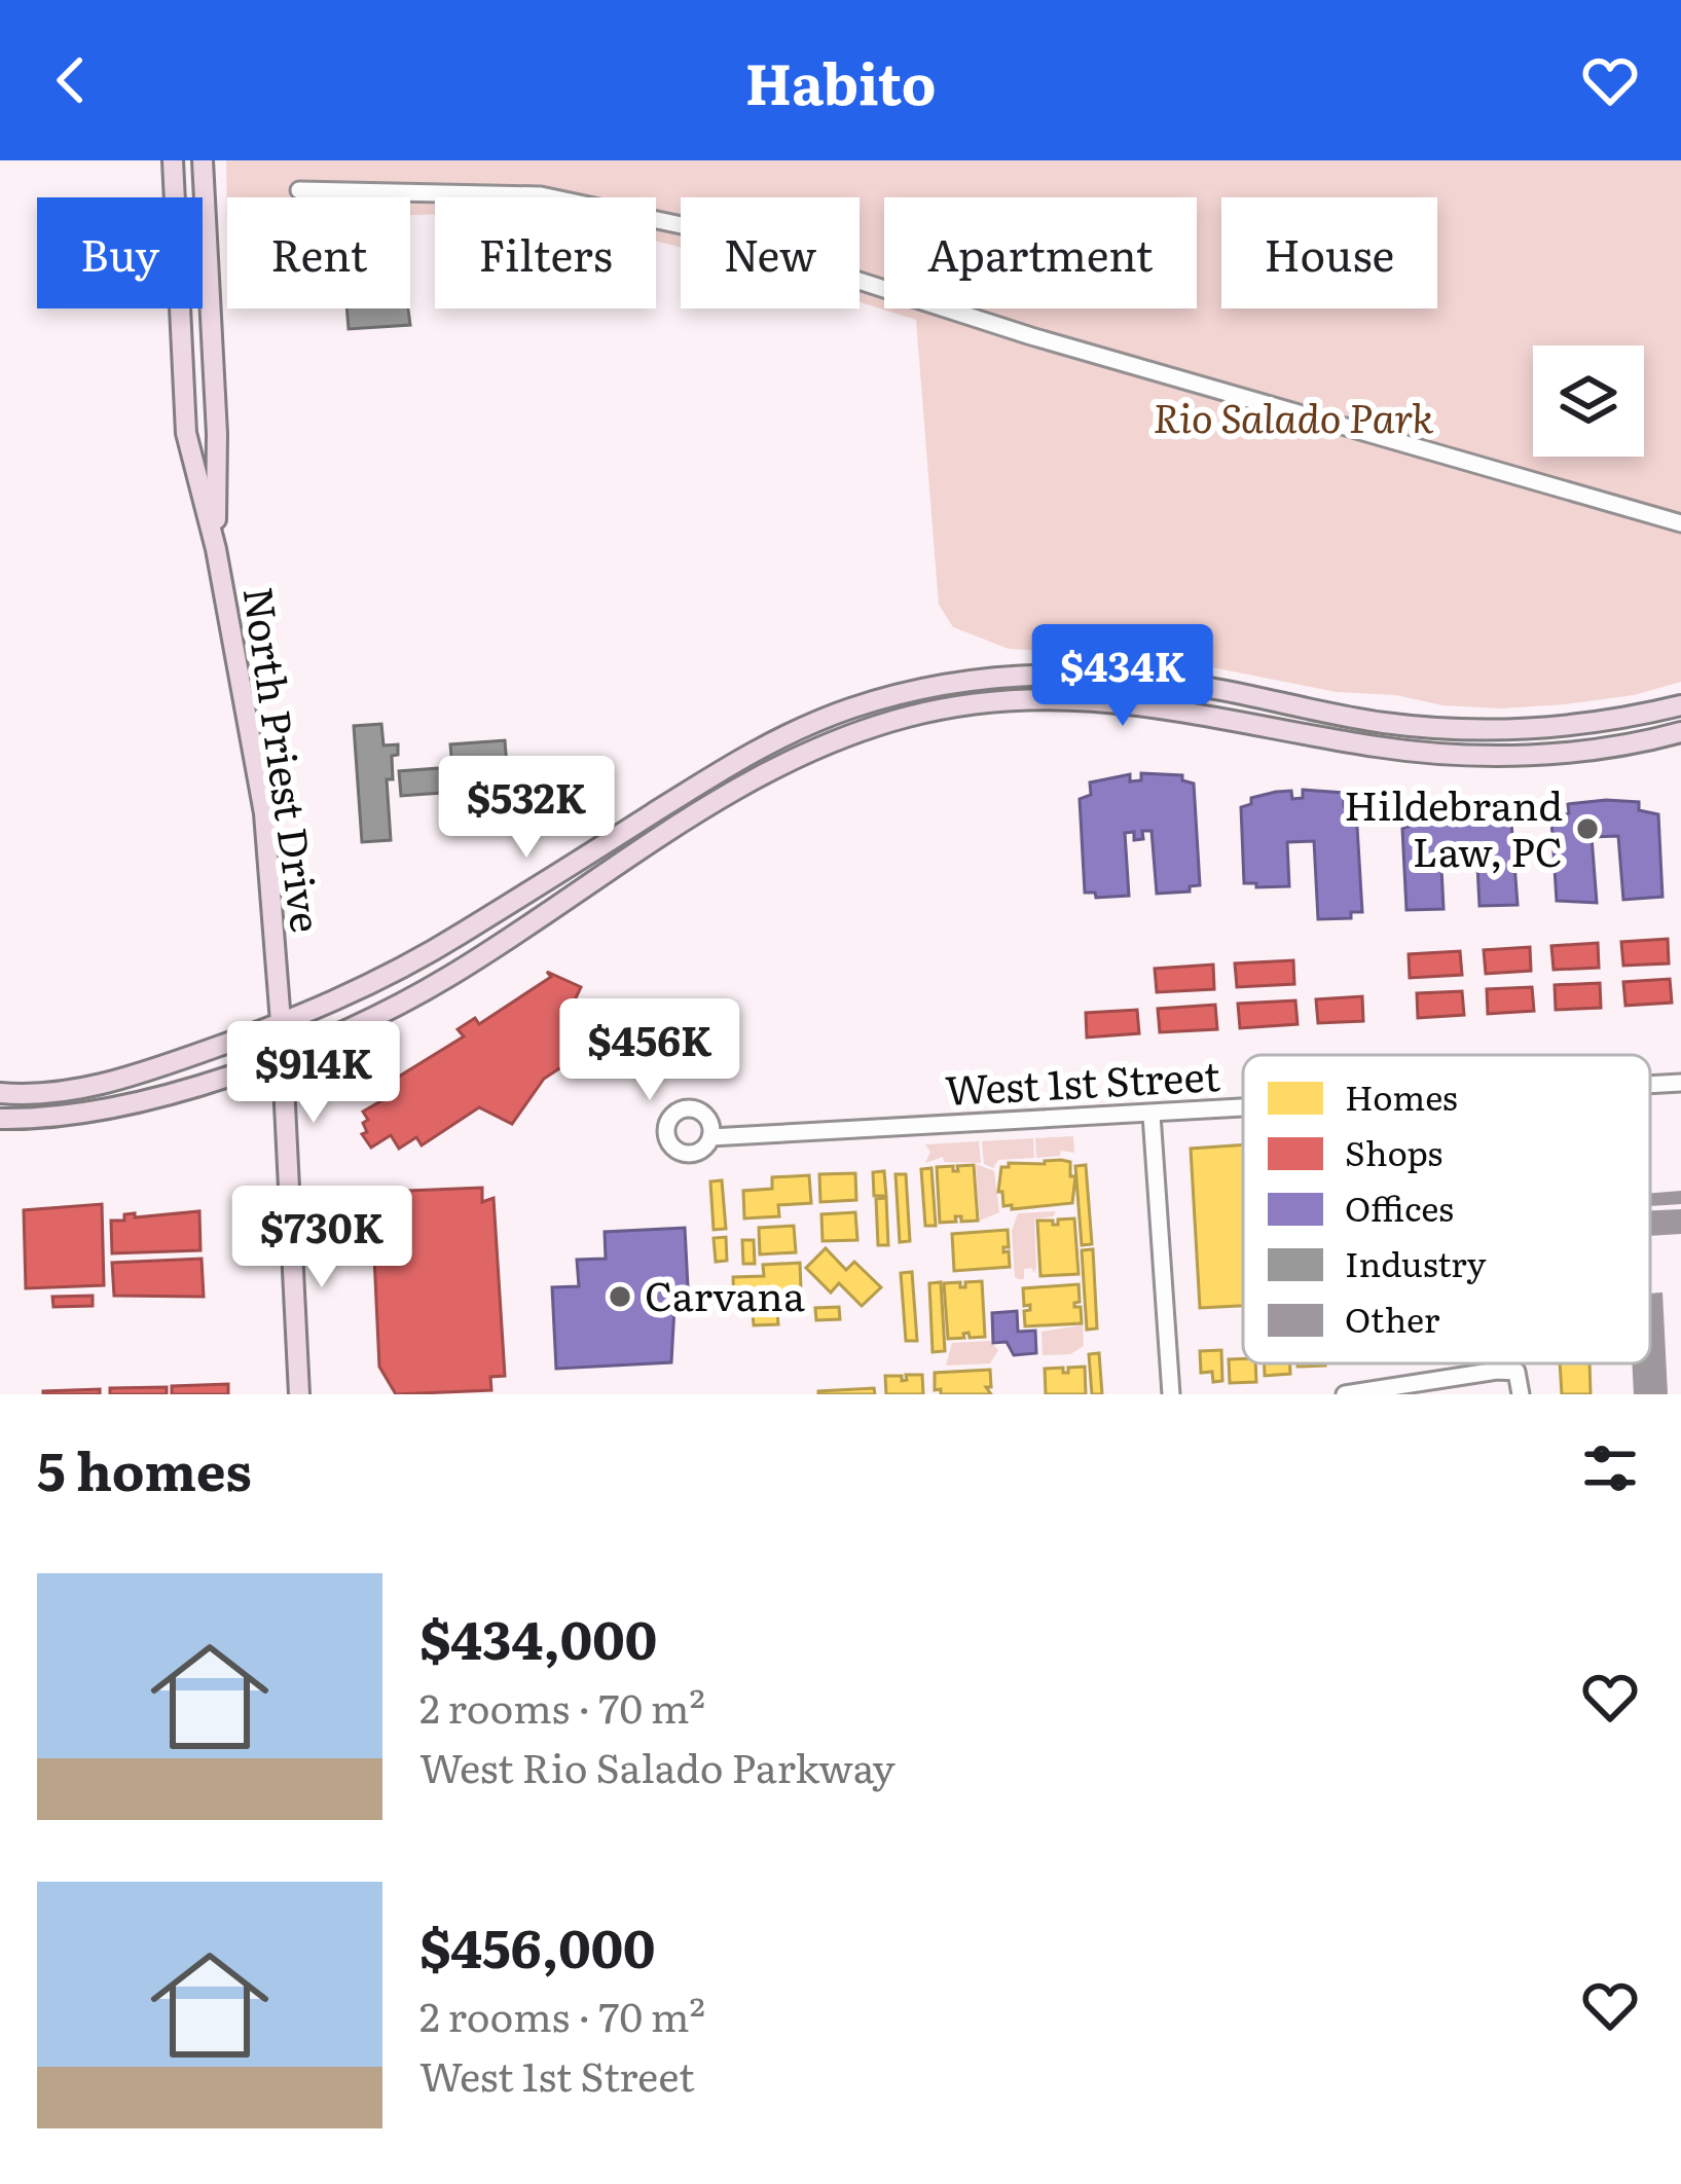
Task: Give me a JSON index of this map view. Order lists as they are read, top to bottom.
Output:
{
  "streets": {
    "main road": ["North Priest Drive"],
    "street": ["West 1st Street"]
  },
  "parks": ["Rio Salado Park"],
  "places": ["Hildebrand Law, PC", "Carvana"],
  "legend": [
    "Homes",
    "Shops",
    "Offices",
    "Industry",
    "Other"
  ],
  "page": {
    "header": "Habito",
    "chip": [
      "Buy",
      "Rent",
      "Filters",
      "New",
      "Apartment",
      "House"
    ],
    "price": [
      "$434K",
      "$532K",
      "$456K",
      "$914K",
      "$730K"
    ],
    "heading": "5 homes",
    "list": [
      {
        "name": "$434,000",
        "note": "2 rooms · 70 m² · West Rio Salado Parkway"
      },
      {
        "name": "$456,000",
        "note": "2 rooms · 70 m² · West 1st Street"
      }
    ]
  }
}
